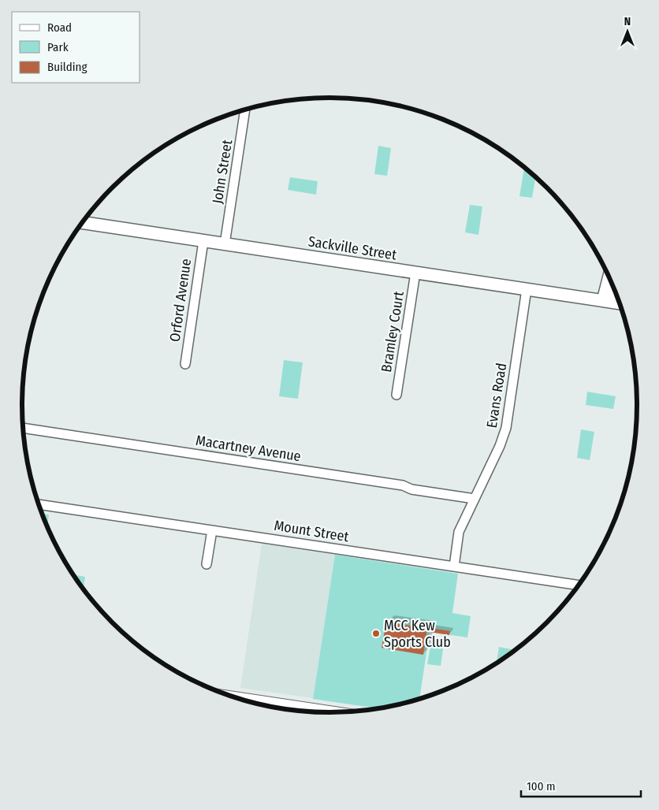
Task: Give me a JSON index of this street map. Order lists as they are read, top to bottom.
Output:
{
  "streets": {
    "street": [
      "John Street",
      "Sackville Street",
      "Orford Avenue",
      "Bramley Court",
      "Evans Road",
      "Macartney Avenue",
      "Mount Street"
    ]
  },
  "crossings": [
    ["John Street", "Sackville Street"],
    ["Sackville Street", "Orford Avenue"],
    ["Sackville Street", "Bramley Court"],
    ["Sackville Street", "Evans Road"],
    ["Evans Road", "Macartney Avenue"],
    ["Evans Road", "Mount Street"]
  ],
  "places": ["MCC Kew Sports Club"],
  "legend": ["Road", "Park", "Building"],
  "scale_bar": "100 m",
  "north": "top"
}
